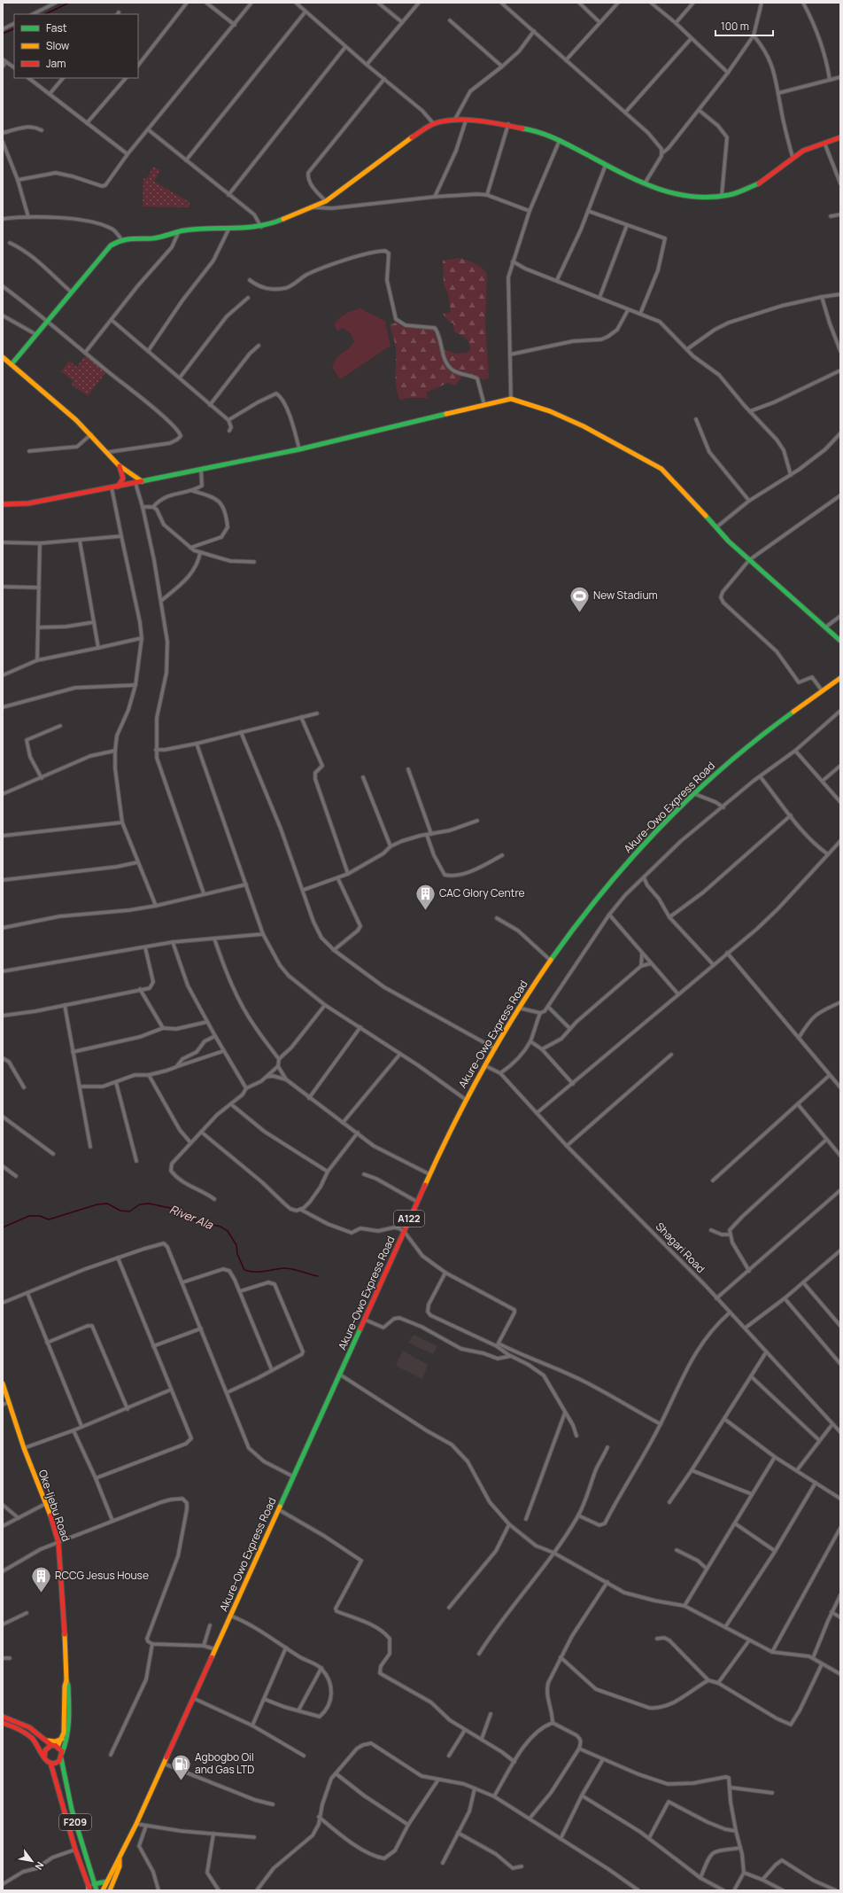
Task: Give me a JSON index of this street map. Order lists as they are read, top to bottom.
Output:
{
  "streets": {
    "main road": [
      "Akure-Owo Express Road",
      "A122",
      "Oke-Ijebu Road",
      "F209"
    ],
    "street": ["Shagari Road"]
  },
  "water": ["River Ala"],
  "places": {
    "sports": ["New Stadium"],
    "building": ["CAC Glory Centre", "RCCG Jesus House"],
    "fuel station": ["Agbogbo Oil and Gas LTD"]
  },
  "legend": ["Fast", "Slow", "Jam"],
  "scale_bar": "100 m",
  "north": "bottom right"
}
